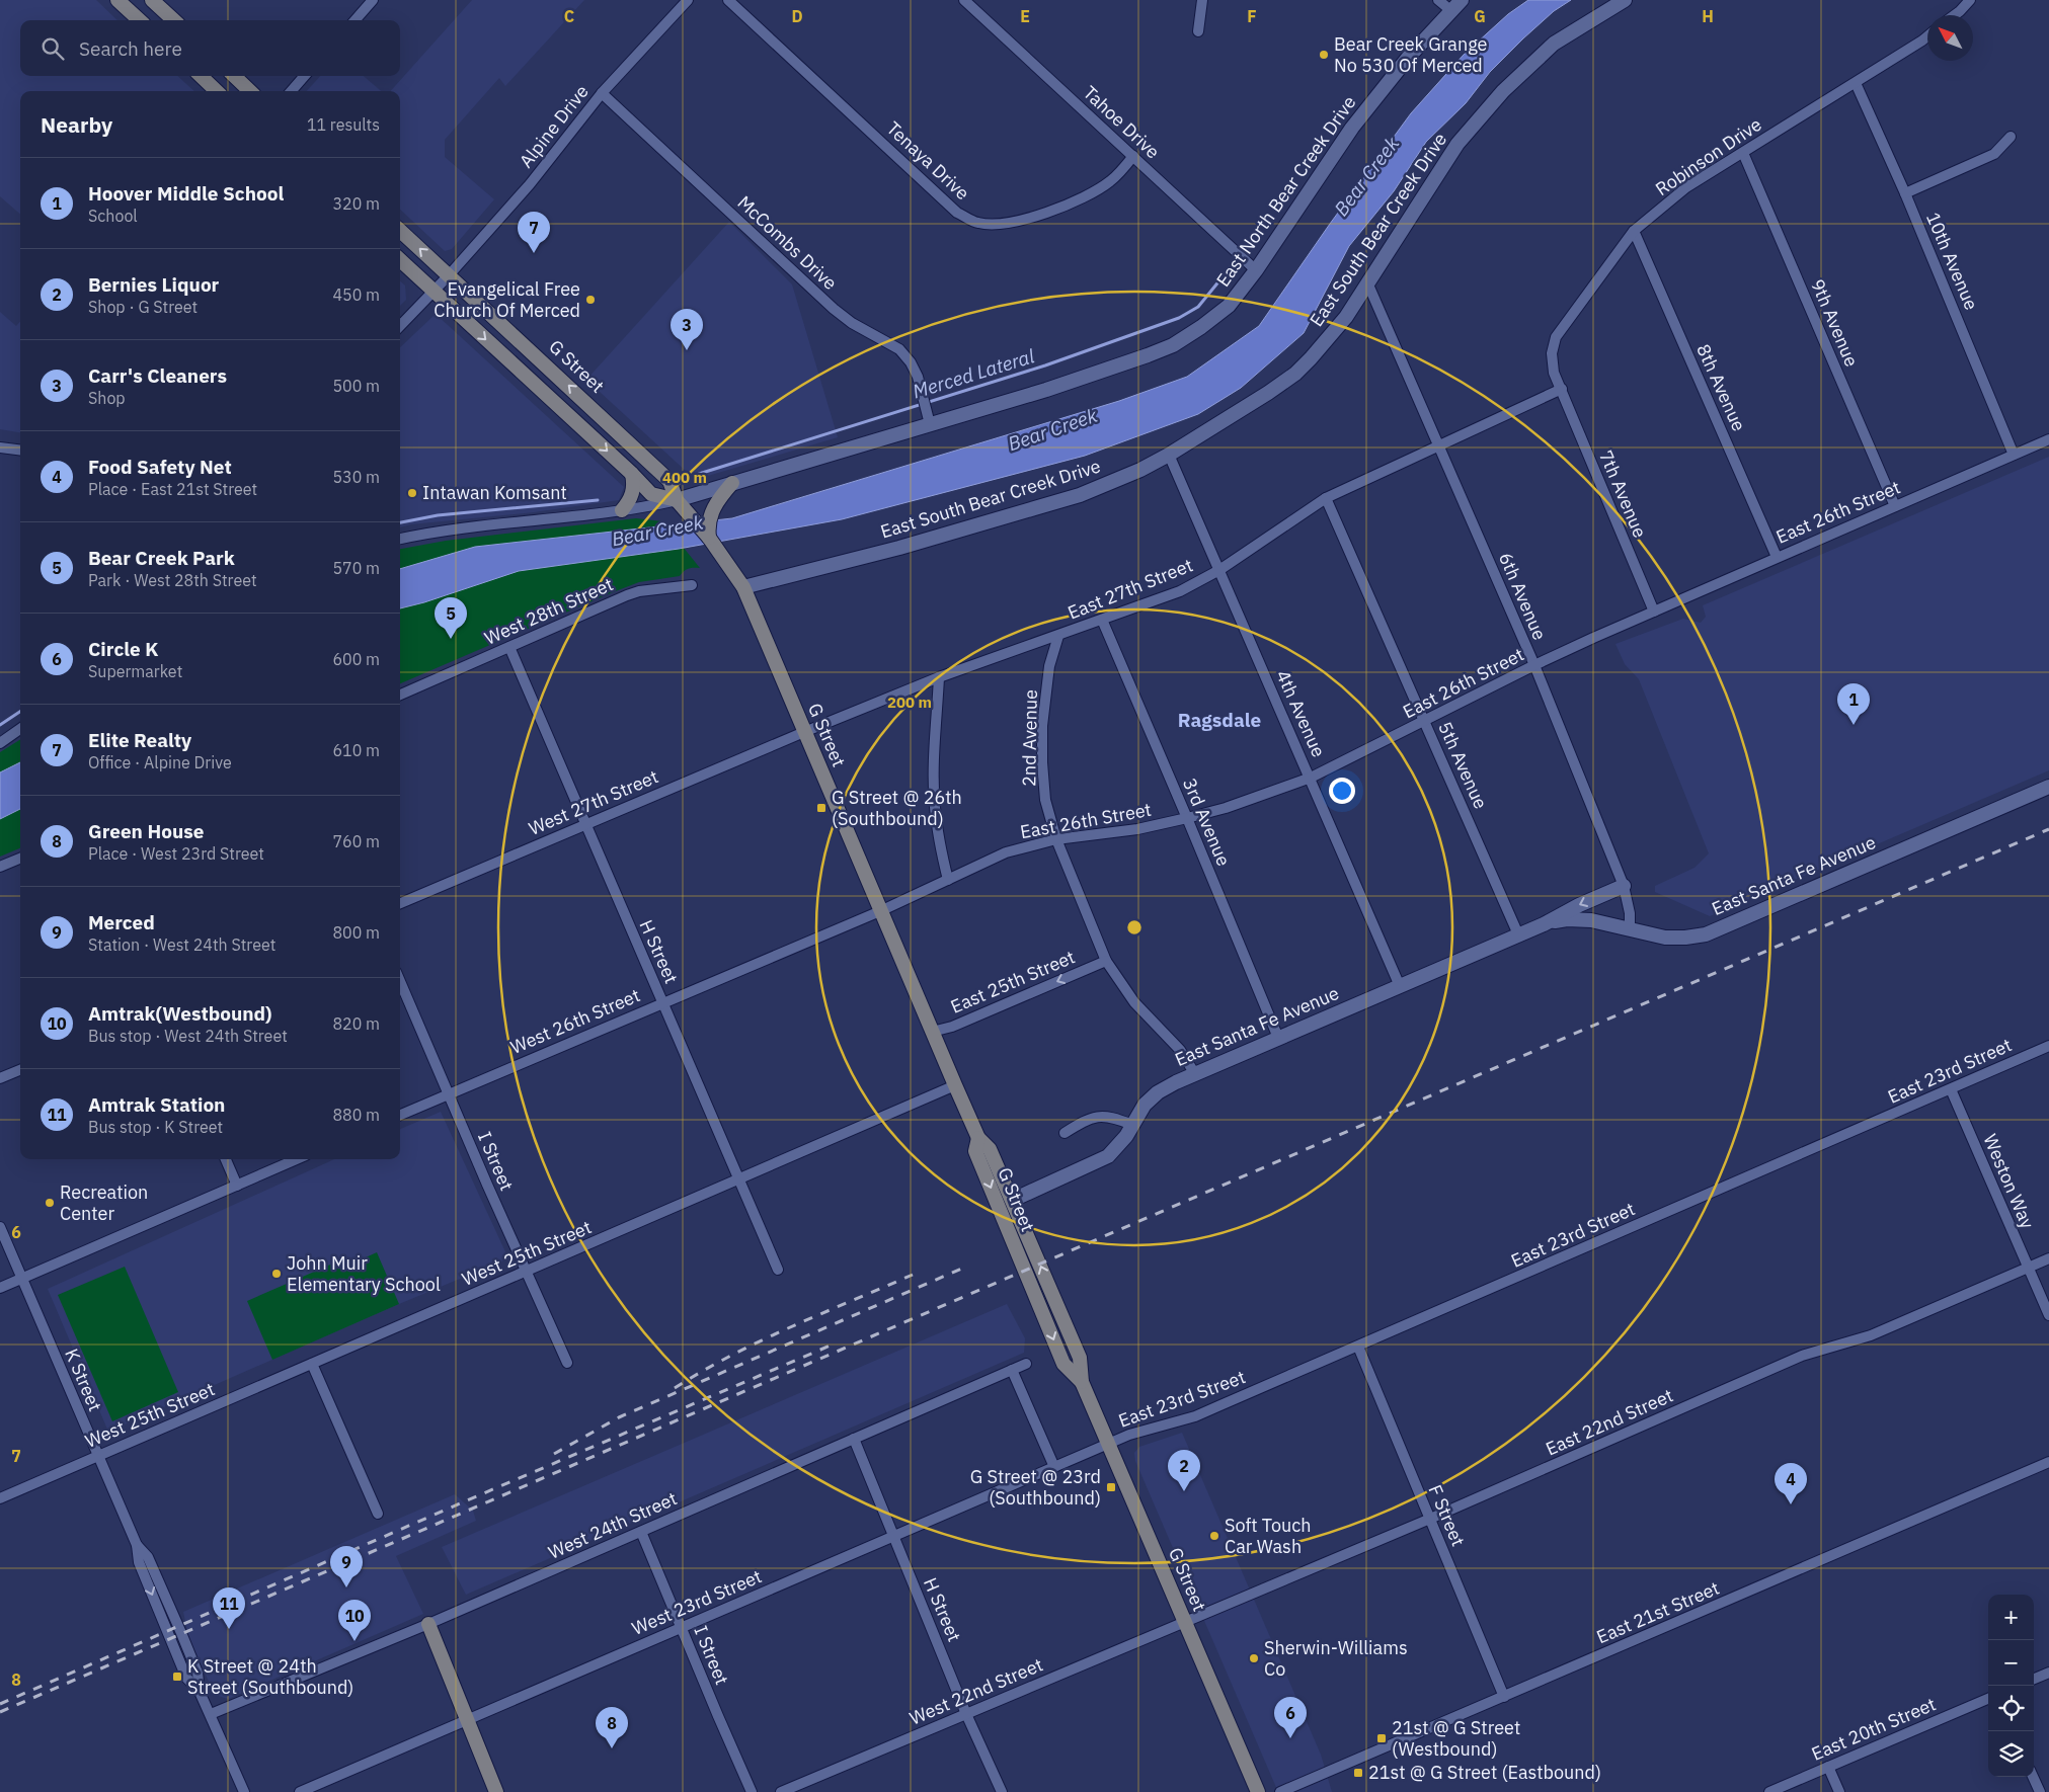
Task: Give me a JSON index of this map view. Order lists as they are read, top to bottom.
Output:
{
  "streets": {
    "main road": ["G Street"],
    "street": [
      "Tahoe Drive",
      "Alpine Drive",
      "Robinson Drive",
      "Tenaya Drive",
      "East North Bear Creek Drive",
      "East South Bear Creek Drive",
      "McCombs Drive",
      "10th Avenue",
      "9th Avenue",
      "8th Avenue",
      "7th Avenue",
      "East 26th Street",
      "East 27th Street",
      "6th Avenue",
      "West 28th Street",
      "4th Avenue",
      "2nd Avenue",
      "5th Avenue",
      "West 27th Street",
      "3rd Avenue",
      "East Santa Fe Avenue",
      "H Street",
      "East 25th Street",
      "West 26th Street",
      "East 23rd Street",
      "I Street",
      "Weston Way",
      "West 25th Street",
      "K Street",
      "East 22nd Street",
      "F Street",
      "West 24th Street",
      "West 23rd Street",
      "East 21st Street",
      "West 22nd Street",
      "East 20th Street"
    ]
  },
  "crossings": [
    ["Tahoe Drive", "Tenaya Drive"],
    ["Tahoe Drive", "East North Bear Creek Drive"],
    ["Alpine Drive", "McCombs Drive"],
    ["Alpine Drive", "G Street"],
    ["Robinson Drive", "10th Avenue"],
    ["Robinson Drive", "9th Avenue"],
    ["Robinson Drive", "8th Avenue"],
    ["Robinson Drive", "7th Avenue"],
    ["Robinson Drive", "East 27th Street"],
    ["East North Bear Creek Drive", "McCombs Drive"],
    ["East North Bear Creek Drive", "G Street"],
    ["East South Bear Creek Drive", "G Street"],
    ["East South Bear Creek Drive", "6th Avenue"],
    ["East South Bear Creek Drive", "4th Avenue"],
    ["10th Avenue", "East 26th Street"],
    ["9th Avenue", "East 26th Street"],
    ["G Street", "East 26th Street"],
    ["G Street", "East 27th Street"],
    ["G Street", "West 27th Street"],
    ["G Street", "East Santa Fe Avenue"],
    ["G Street", "East 25th Street"],
    ["G Street", "West 26th Street"],
    ["G Street", "East 23rd Street"],
    ["G Street", "West 25th Street"],
    ["G Street", "East 22nd Street"],
    ["G Street", "West 23rd Street"],
    ["G Street", "West 22nd Street"],
    ["8th Avenue", "East 26th Street"],
    ["7th Avenue", "East 26th Street"],
    ["7th Avenue", "East 27th Street"],
    ["East 26th Street", "6th Avenue"],
    ["East 26th Street", "4th Avenue"],
    ["East 26th Street", "2nd Avenue"],
    ["East 26th Street", "5th Avenue"],
    ["East 26th Street", "3rd Avenue"],
    ["East 26th Street", "West 26th Street"],
    ["East 27th Street", "6th Avenue"],
    ["East 27th Street", "4th Avenue"],
    ["East 27th Street", "2nd Avenue"],
    ["East 27th Street", "5th Avenue"],
    ["East 27th Street", "West 27th Street"],
    ["East 27th Street", "3rd Avenue"],
    ["6th Avenue", "East Santa Fe Avenue"],
    ["West 28th Street", "H Street"],
    ["4th Avenue", "East Santa Fe Avenue"],
    ["2nd Avenue", "East Santa Fe Avenue"],
    ["2nd Avenue", "East 25th Street"],
    ["5th Avenue", "East Santa Fe Avenue"],
    ["West 27th Street", "H Street"],
    ["3rd Avenue", "East Santa Fe Avenue"],
    ["H Street", "West 26th Street"],
    ["H Street", "West 25th Street"],
    ["H Street", "West 24th Street"],
    ["H Street", "West 23rd Street"],
    ["H Street", "West 22nd Street"],
    ["West 26th Street", "I Street"],
    ["East 23rd Street", "Weston Way"],
    ["East 23rd Street", "F Street"],
    ["East 23rd Street", "West 23rd Street"],
    ["I Street", "West 25th Street"],
    ["I Street", "West 24th Street"],
    ["I Street", "West 23rd Street"],
    ["Weston Way", "East 22nd Street"],
    ["West 25th Street", "K Street"],
    ["K Street", "West 24th Street"],
    ["East 22nd Street", "F Street"],
    ["East 22nd Street", "West 22nd Street"],
    ["F Street", "East 21st Street"]
  ],
  "one_way": ["East 25th Street"],
  "districts": ["Ragsdale"],
  "water": ["Bear Creek", "Merced Lateral"],
  "places": {
    "other": [
      "Bear Creek Grange No 530 Of Merced",
      "Evangelical Free Church Of Merced",
      "Intawan Komsant",
      "Recreation Center",
      "John Muir Elementary School",
      "Soft Touch Car Wash",
      "Sherwin-Williams Co"
    ],
    "transit": [
      "G Street @ 26th (Southbound)",
      "G Street @ 23rd (Southbound)",
      "K Street @ 24th Street (Southbound)",
      "21st @ G Street (Westbound)",
      "21st @ G Street (Eastbound)"
    ]
  },
  "north": "top left",
  "page": {
    "search": "Search here",
    "heading": ["Nearby", "11 results"],
    "list": [
      {
        "mark": "1",
        "name": "Hoover Middle School",
        "note": "School",
        "value": "320 m"
      },
      {
        "mark": "2",
        "name": "Bernies Liquor",
        "note": "Shop · G Street",
        "value": "450 m"
      },
      {
        "mark": "3",
        "name": "Carr's Cleaners",
        "note": "Shop",
        "value": "500 m"
      },
      {
        "mark": "4",
        "name": "Food Safety Net",
        "note": "Place · East 21st Street",
        "value": "530 m"
      },
      {
        "mark": "5",
        "name": "Bear Creek Park",
        "note": "Park · West 28th Street",
        "value": "570 m"
      },
      {
        "mark": "6",
        "name": "Circle K",
        "note": "Supermarket",
        "value": "600 m"
      },
      {
        "mark": "7",
        "name": "Elite Realty",
        "note": "Office · Alpine Drive",
        "value": "610 m"
      },
      {
        "mark": "8",
        "name": "Green House",
        "note": "Place · West 23rd Street",
        "value": "760 m"
      },
      {
        "mark": "9",
        "name": "Merced",
        "note": "Station · West 24th Street",
        "value": "800 m"
      },
      {
        "mark": "10",
        "name": "Amtrak(Westbound)",
        "note": "Bus stop · West 24th Street",
        "value": "820 m"
      },
      {
        "mark": "11",
        "name": "Amtrak Station",
        "note": "Bus stop · K Street",
        "value": "880 m"
      }
    ],
    "pins": [
      "7",
      "3",
      "5",
      "1",
      "2",
      "4",
      "9",
      "11",
      "10",
      "6",
      "8"
    ],
    "map_buttons": ["+", "−"]
  },
  "grid": {
    "columns": [
      "C",
      "D",
      "E",
      "F",
      "G",
      "H"
    ],
    "rows": ["6", "7", "8"]
  },
  "rings": ["400 m", "200 m"]
}
